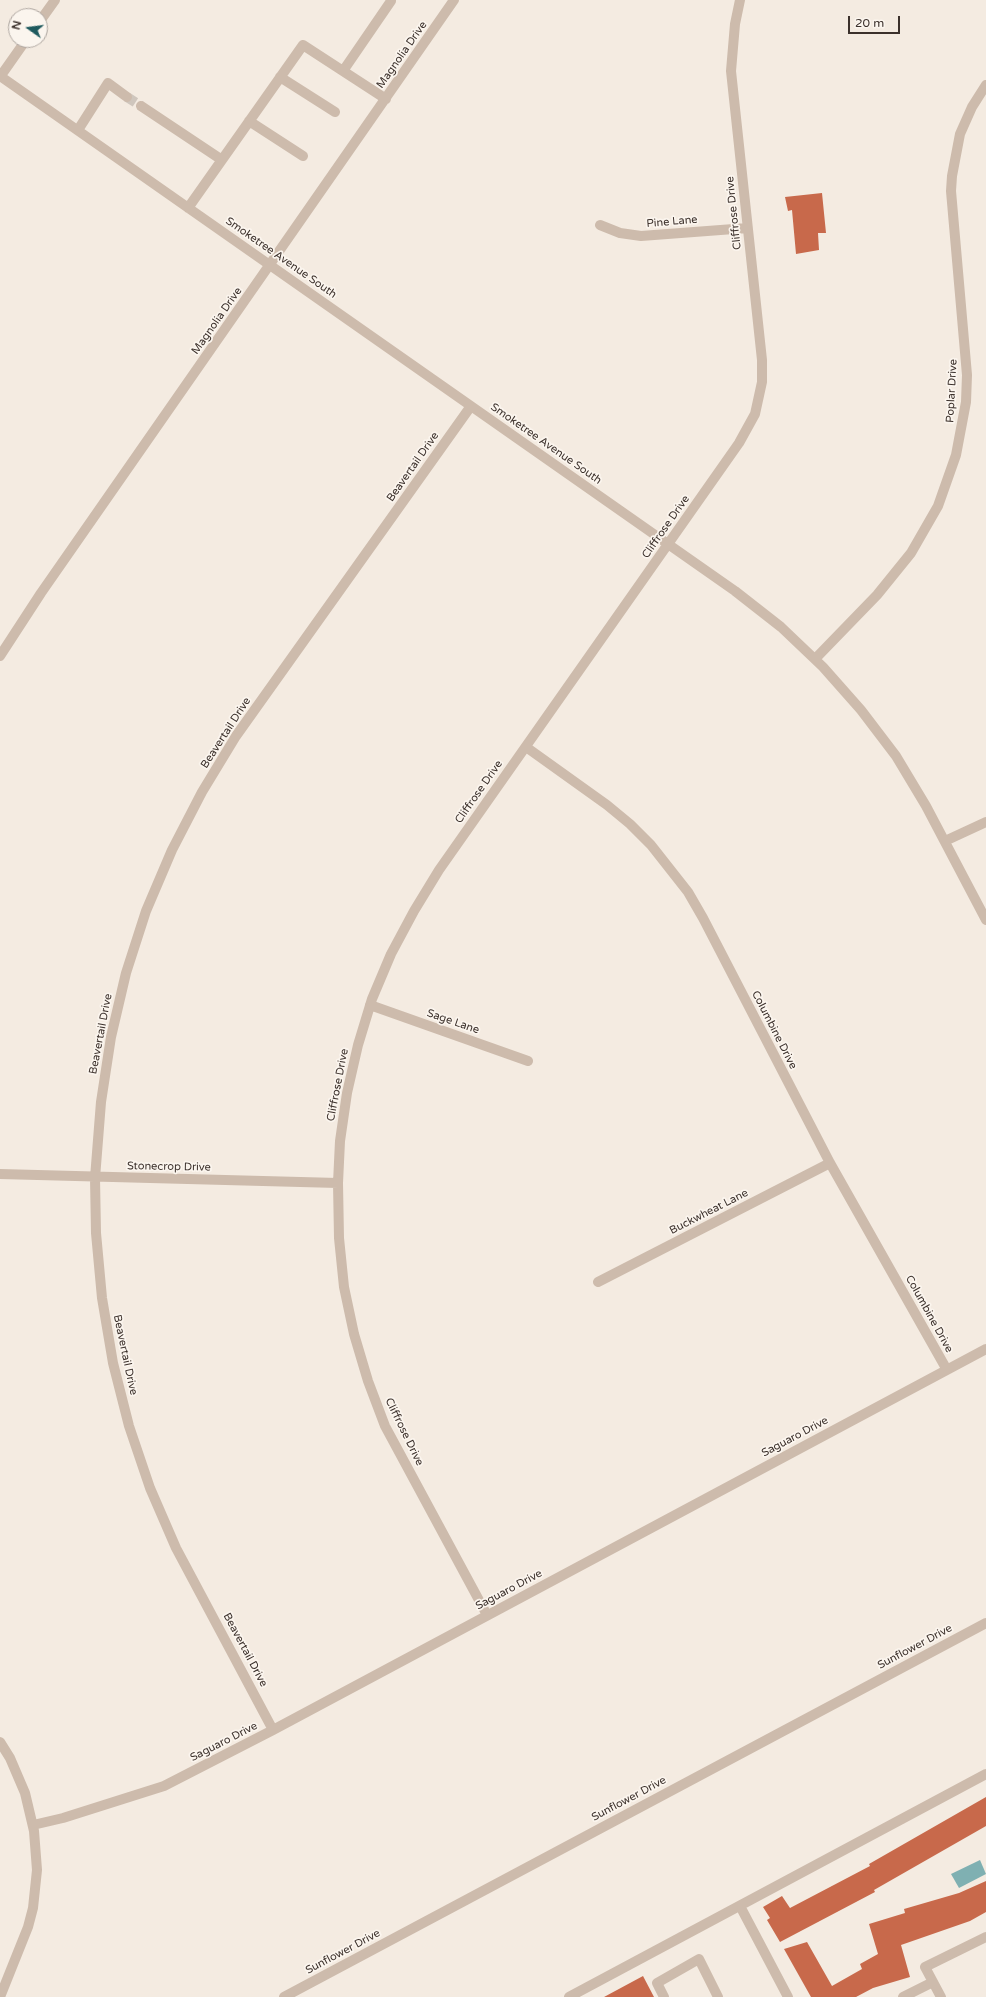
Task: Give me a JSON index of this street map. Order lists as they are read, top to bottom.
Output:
{
  "streets": {
    "street": [
      "Magnolia Drive",
      "Cliffrose Drive",
      "Pine Lane",
      "Smoketree Avenue South",
      "Poplar Drive",
      "Beavertail Drive",
      "Sage Lane",
      "Columbine Drive",
      "Stonecrop Drive",
      "Buckwheat Lane",
      "Saguaro Drive",
      "Sunflower Drive"
    ]
  },
  "crossings": [
    ["Magnolia Drive", "Smoketree Avenue South"],
    ["Cliffrose Drive", "Pine Lane"],
    ["Cliffrose Drive", "Smoketree Avenue South"],
    ["Cliffrose Drive", "Sage Lane"],
    ["Cliffrose Drive", "Columbine Drive"],
    ["Cliffrose Drive", "Stonecrop Drive"],
    ["Cliffrose Drive", "Saguaro Drive"],
    ["Smoketree Avenue South", "Poplar Drive"],
    ["Smoketree Avenue South", "Beavertail Drive"],
    ["Beavertail Drive", "Stonecrop Drive"],
    ["Beavertail Drive", "Saguaro Drive"],
    ["Columbine Drive", "Buckwheat Lane"],
    ["Columbine Drive", "Saguaro Drive"]
  ],
  "scale_bar": "20 m",
  "north": "left"
}
